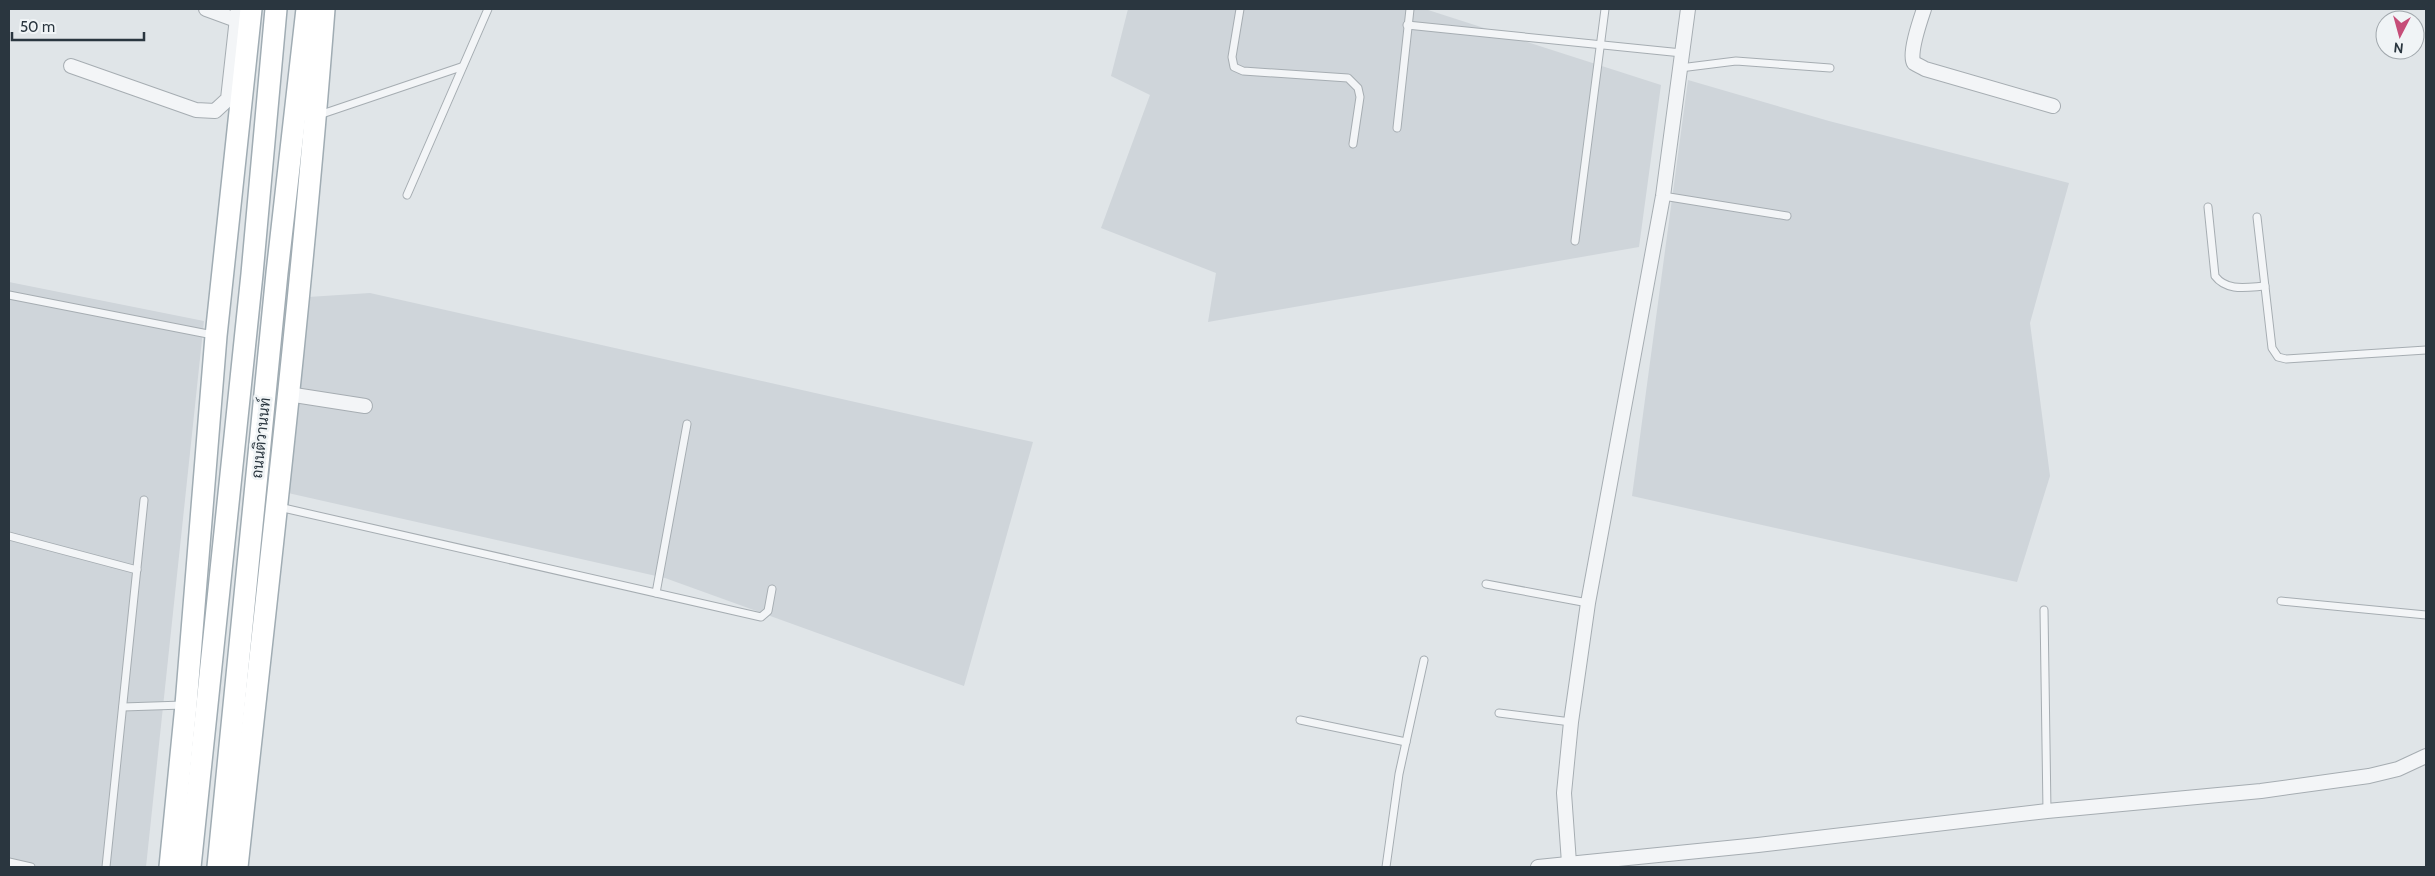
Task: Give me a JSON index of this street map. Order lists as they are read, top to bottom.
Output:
{
  "streets": {
    "main road": ["ถนนติวานนท์"]
  },
  "scale_bar": "50 m",
  "north": "bottom"
}
